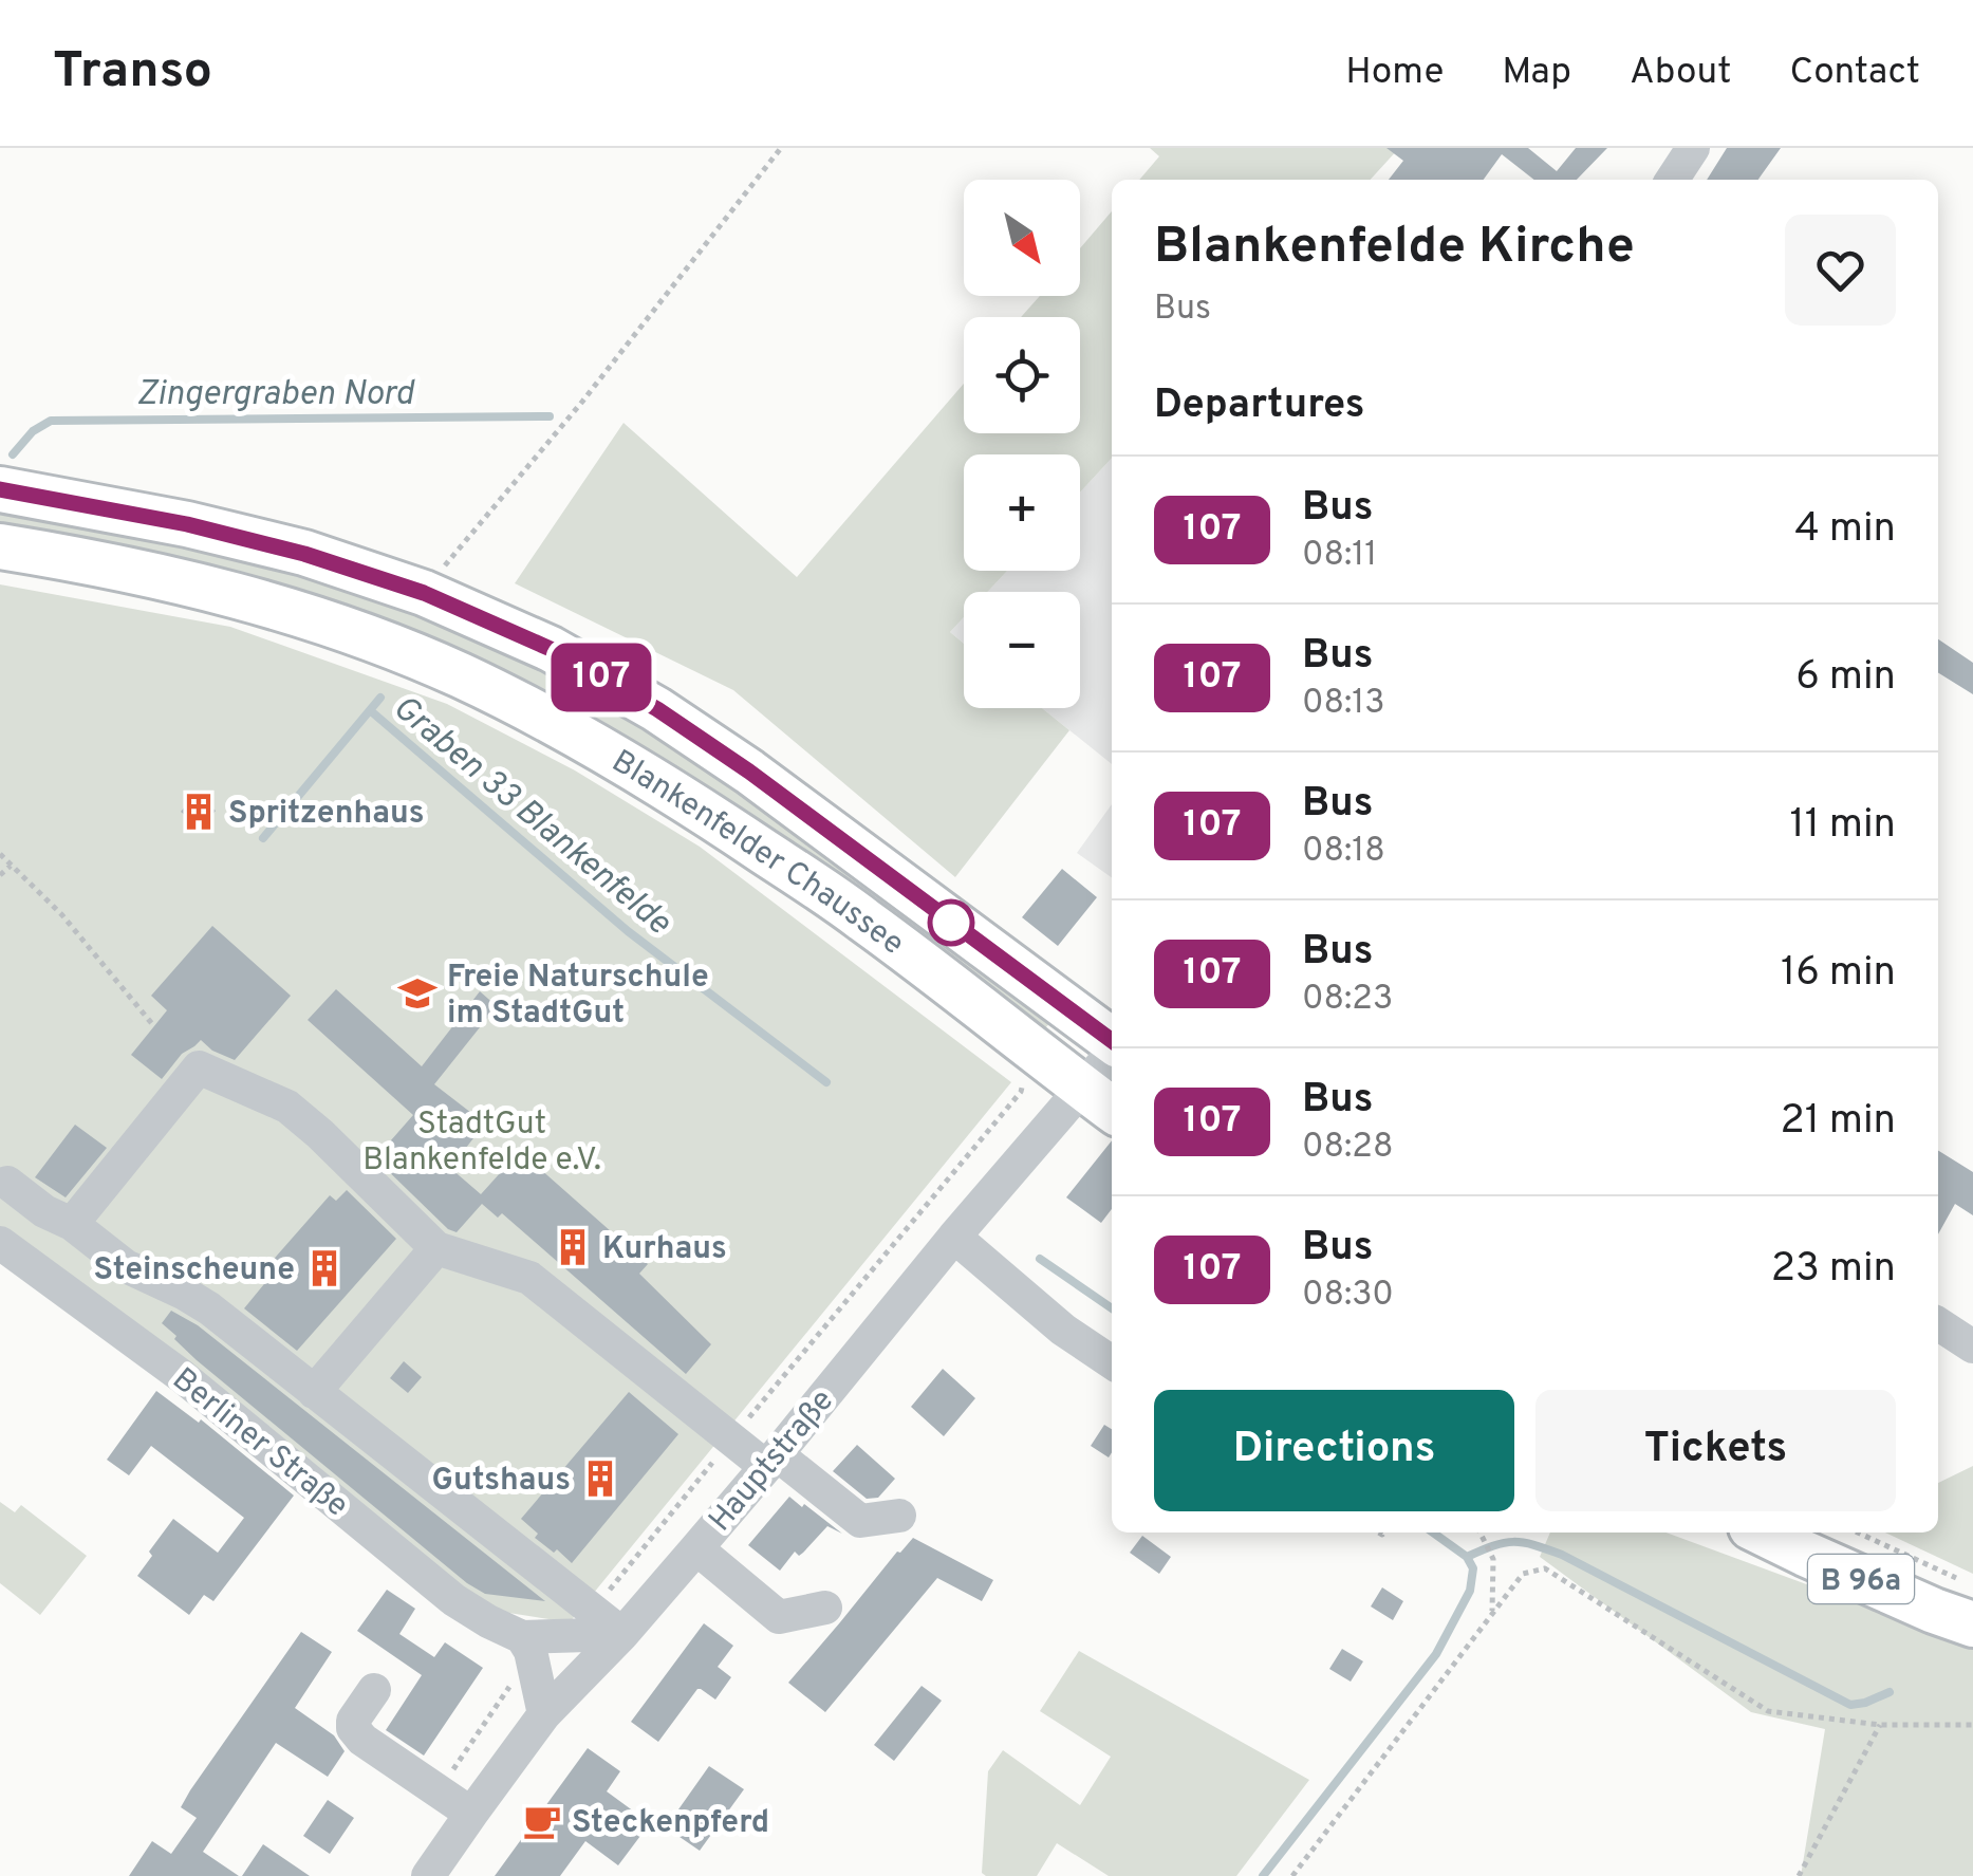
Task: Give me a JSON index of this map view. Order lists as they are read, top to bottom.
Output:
{
  "streets": {
    "main road": ["Blankenfelder Chaussee", "B 96a"],
    "street": ["Berliner Straße", "Hauptstraße"]
  },
  "crossings": [
    ["Blankenfelder Chaussee", "Hauptstraße"],
    ["Berliner Straße", "Hauptstraße"]
  ],
  "water": ["Zingergraben Nord", "Graben 33 Blankenfelde"],
  "parks": ["StadtGut Blankenfelde e.V."],
  "places": {
    "building": [
      "Spritzenhaus",
      "Kurhaus",
      "Steinscheune",
      "Gutshaus"
    ],
    "school or university": ["Freie Naturschule im StadtGut"],
    "cafe": ["Steckenpferd"]
  },
  "lines": ["bus line 107"],
  "north": "bottom right",
  "page": {
    "header": "Transo",
    "nav": [
      "Home",
      "Map",
      "About",
      "Contact"
    ],
    "on_map": "107",
    "map_buttons": ["+", "−"],
    "heading": [
      ["Blankenfelde Kirche", "Bus"],
      "Departures"
    ],
    "list": [
      {
        "mark": "107",
        "name": "Bus",
        "note": "08:11",
        "value": "4 min"
      },
      {
        "mark": "107",
        "name": "Bus",
        "note": "08:13",
        "value": "6 min"
      },
      {
        "mark": "107",
        "name": "Bus",
        "note": "08:18",
        "value": "11 min"
      },
      {
        "mark": "107",
        "name": "Bus",
        "note": "08:23",
        "value": "16 min"
      },
      {
        "mark": "107",
        "name": "Bus",
        "note": "08:28",
        "value": "21 min"
      },
      {
        "mark": "107",
        "name": "Bus",
        "note": "08:30",
        "value": "23 min"
      }
    ],
    "buttons": ["Directions", "Tickets"]
  }
}
